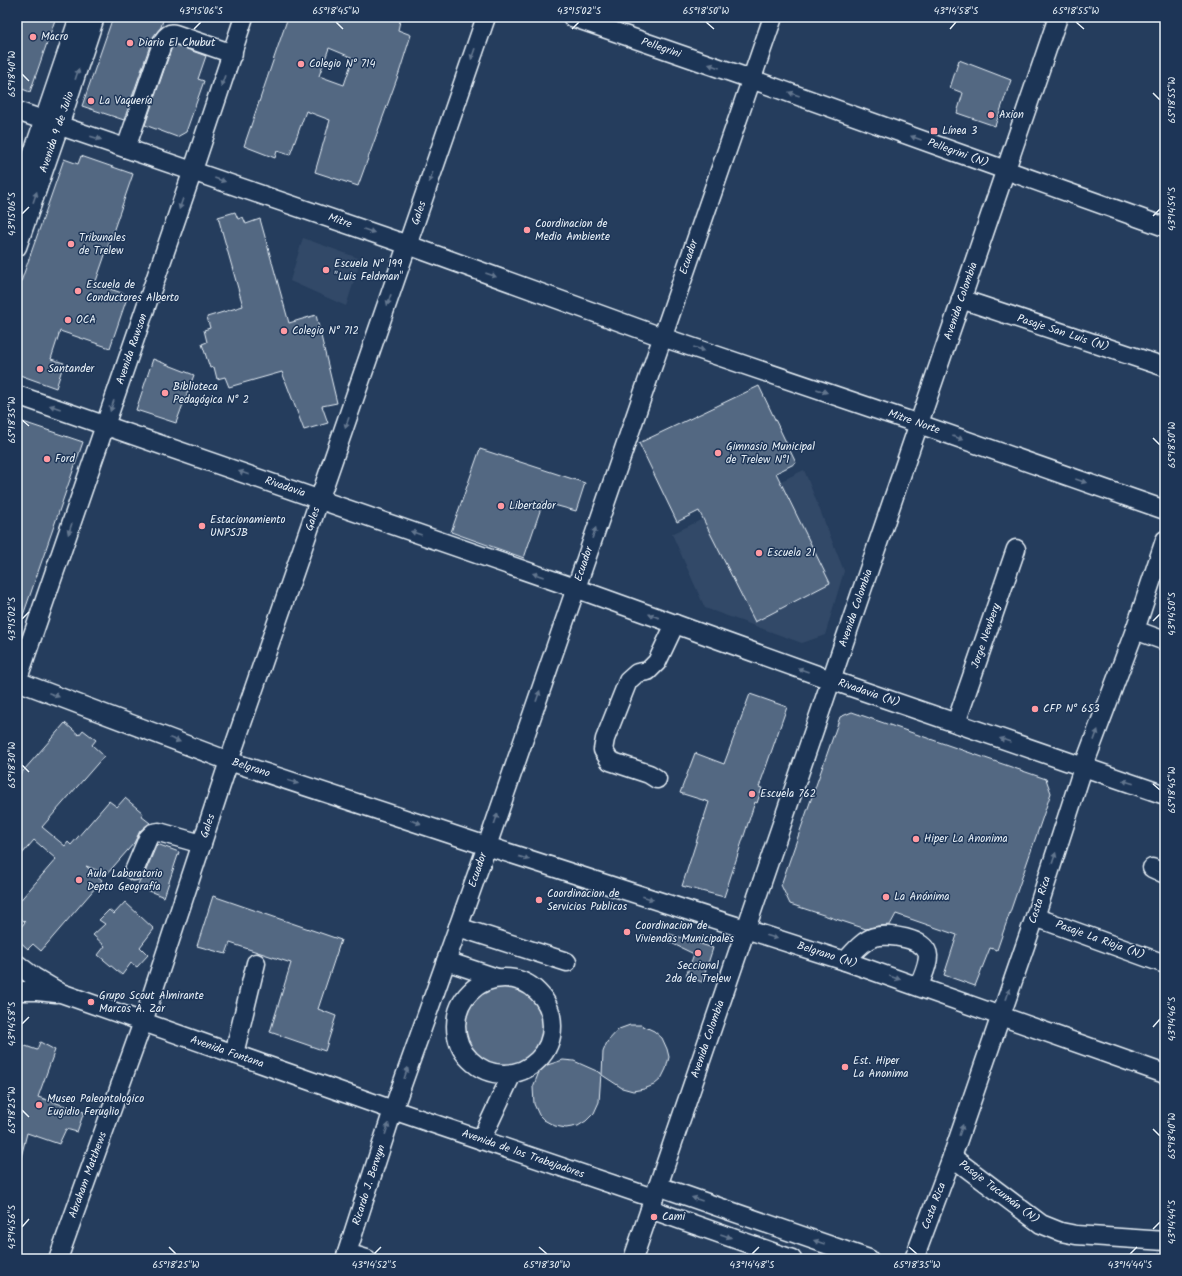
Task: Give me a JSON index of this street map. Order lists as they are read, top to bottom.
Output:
{
  "streets": {
    "street": [
      "Pellegrini",
      "Avenida 9 de Julio",
      "Pellegrini (N)",
      "Gales",
      "Mitre",
      "Ecuador",
      "Avenida Colombia",
      "Pasaje San Luis (N)",
      "Avenida Rawson",
      "Mitre Norte",
      "Rivadavia",
      "Jorge Newbery",
      "Rivadavia (N)",
      "Belgrano",
      "Costa Rica",
      "Pasaje La Rioja (N)",
      "Belgrano (N)",
      "Avenida Fontana",
      "Avenida de los Trabajadores",
      "Abraham Matthews",
      "Ricardo J. Berwyn",
      "Pasaje Tucumán (N)"
    ]
  },
  "crossings": [
    ["Pellegrini", "Pellegrini (N)"],
    ["Pellegrini", "Ecuador"],
    ["Avenida 9 de Julio", "Mitre"],
    ["Pellegrini (N)", "Ecuador"],
    ["Pellegrini (N)", "Avenida Colombia"],
    ["Gales", "Mitre"],
    ["Gales", "Rivadavia"],
    ["Gales", "Belgrano"],
    ["Gales", "Avenida Fontana"],
    ["Gales", "Abraham Matthews"],
    ["Mitre", "Ecuador"],
    ["Mitre", "Avenida Rawson"],
    ["Mitre", "Mitre Norte"],
    ["Ecuador", "Mitre Norte"],
    ["Ecuador", "Rivadavia"],
    ["Ecuador", "Rivadavia (N)"],
    ["Ecuador", "Belgrano"],
    ["Ecuador", "Belgrano (N)"],
    ["Ecuador", "Avenida Fontana"],
    ["Ecuador", "Avenida de los Trabajadores"],
    ["Ecuador", "Ricardo J. Berwyn"],
    ["Avenida Colombia", "Pasaje San Luis (N)"],
    ["Avenida Colombia", "Mitre Norte"],
    ["Avenida Colombia", "Rivadavia (N)"],
    ["Avenida Colombia", "Belgrano (N)"],
    ["Avenida Colombia", "Avenida de los Trabajadores"],
    ["Avenida Rawson", "Rivadavia"],
    ["Avenida Rawson", "Belgrano"],
    ["Rivadavia", "Rivadavia (N)"],
    ["Jorge Newbery", "Rivadavia (N)"],
    ["Rivadavia (N)", "Costa Rica"],
    ["Belgrano", "Belgrano (N)"],
    ["Costa Rica", "Pasaje La Rioja (N)"],
    ["Costa Rica", "Belgrano (N)"],
    ["Costa Rica", "Pasaje Tucumán (N)"],
    ["Avenida Fontana", "Avenida de los Trabajadores"],
    ["Avenida Fontana", "Abraham Matthews"],
    ["Avenida Fontana", "Ricardo J. Berwyn"],
    ["Avenida de los Trabajadores", "Ricardo J. Berwyn"]
  ],
  "one_way": [
    "Pellegrini",
    "Pellegrini (N)",
    "Gales",
    "Mitre",
    "Ecuador",
    "Avenida Rawson",
    "Mitre Norte",
    "Rivadavia",
    "Rivadavia (N)",
    "Belgrano",
    "Costa Rica",
    "Ricardo J. Berwyn"
  ],
  "places": {
    "other": [
      "Macro",
      "Diario El Chubut",
      "Colegio N° 714",
      "La Vaquería",
      "Axion",
      "Coordinacion de Medio Ambiente",
      "Tribunales de Trelew",
      "Escuela N° 199 \"Luis Feldman\"",
      "Escuela de Conductores Alberto",
      "OCA",
      "Colegio N° 712",
      "Santander",
      "Biblioteca Pedagógica N° 2",
      "Gimnasio Municipal de Trelew N°1",
      "Ford",
      "Libertador",
      "Estacionamiento UNPSJB",
      "Escuela 21",
      "CFP N° 653",
      "Escuela 762",
      "Hiper La Anonima",
      "Aula Laboratorio Depto Geografía",
      "La Anónima",
      "Coordinacion de Servicios Publicos",
      "Coordinacion de Viviendas Municipales",
      "Seccional 2da de Trelew",
      "Grupo Scout Almirante Marcos A. Zar",
      "Est. Hiper La Anonima",
      "Museo Paleontologico Eugidio Feruglio",
      "Cami"
    ],
    "transit": ["Línea 3"]
  },
  "coordinates": [
    "43°15'06\"S",
    "65°18'45\"W",
    "43°15'02\"S",
    "65°18'50\"W",
    "43°14'58\"S",
    "65°18'55\"W",
    "65°18'40\"W",
    "43°14'54\"S",
    "65°18'35\"W",
    "43°14'50\"S",
    "65°18'30\"W",
    "43°14'46\"S",
    "65°18'25\"W",
    "43°14'44\"S",
    "43°14'56\"S",
    "43°14'52\"S",
    "43°14'48\"S"
  ]
}
